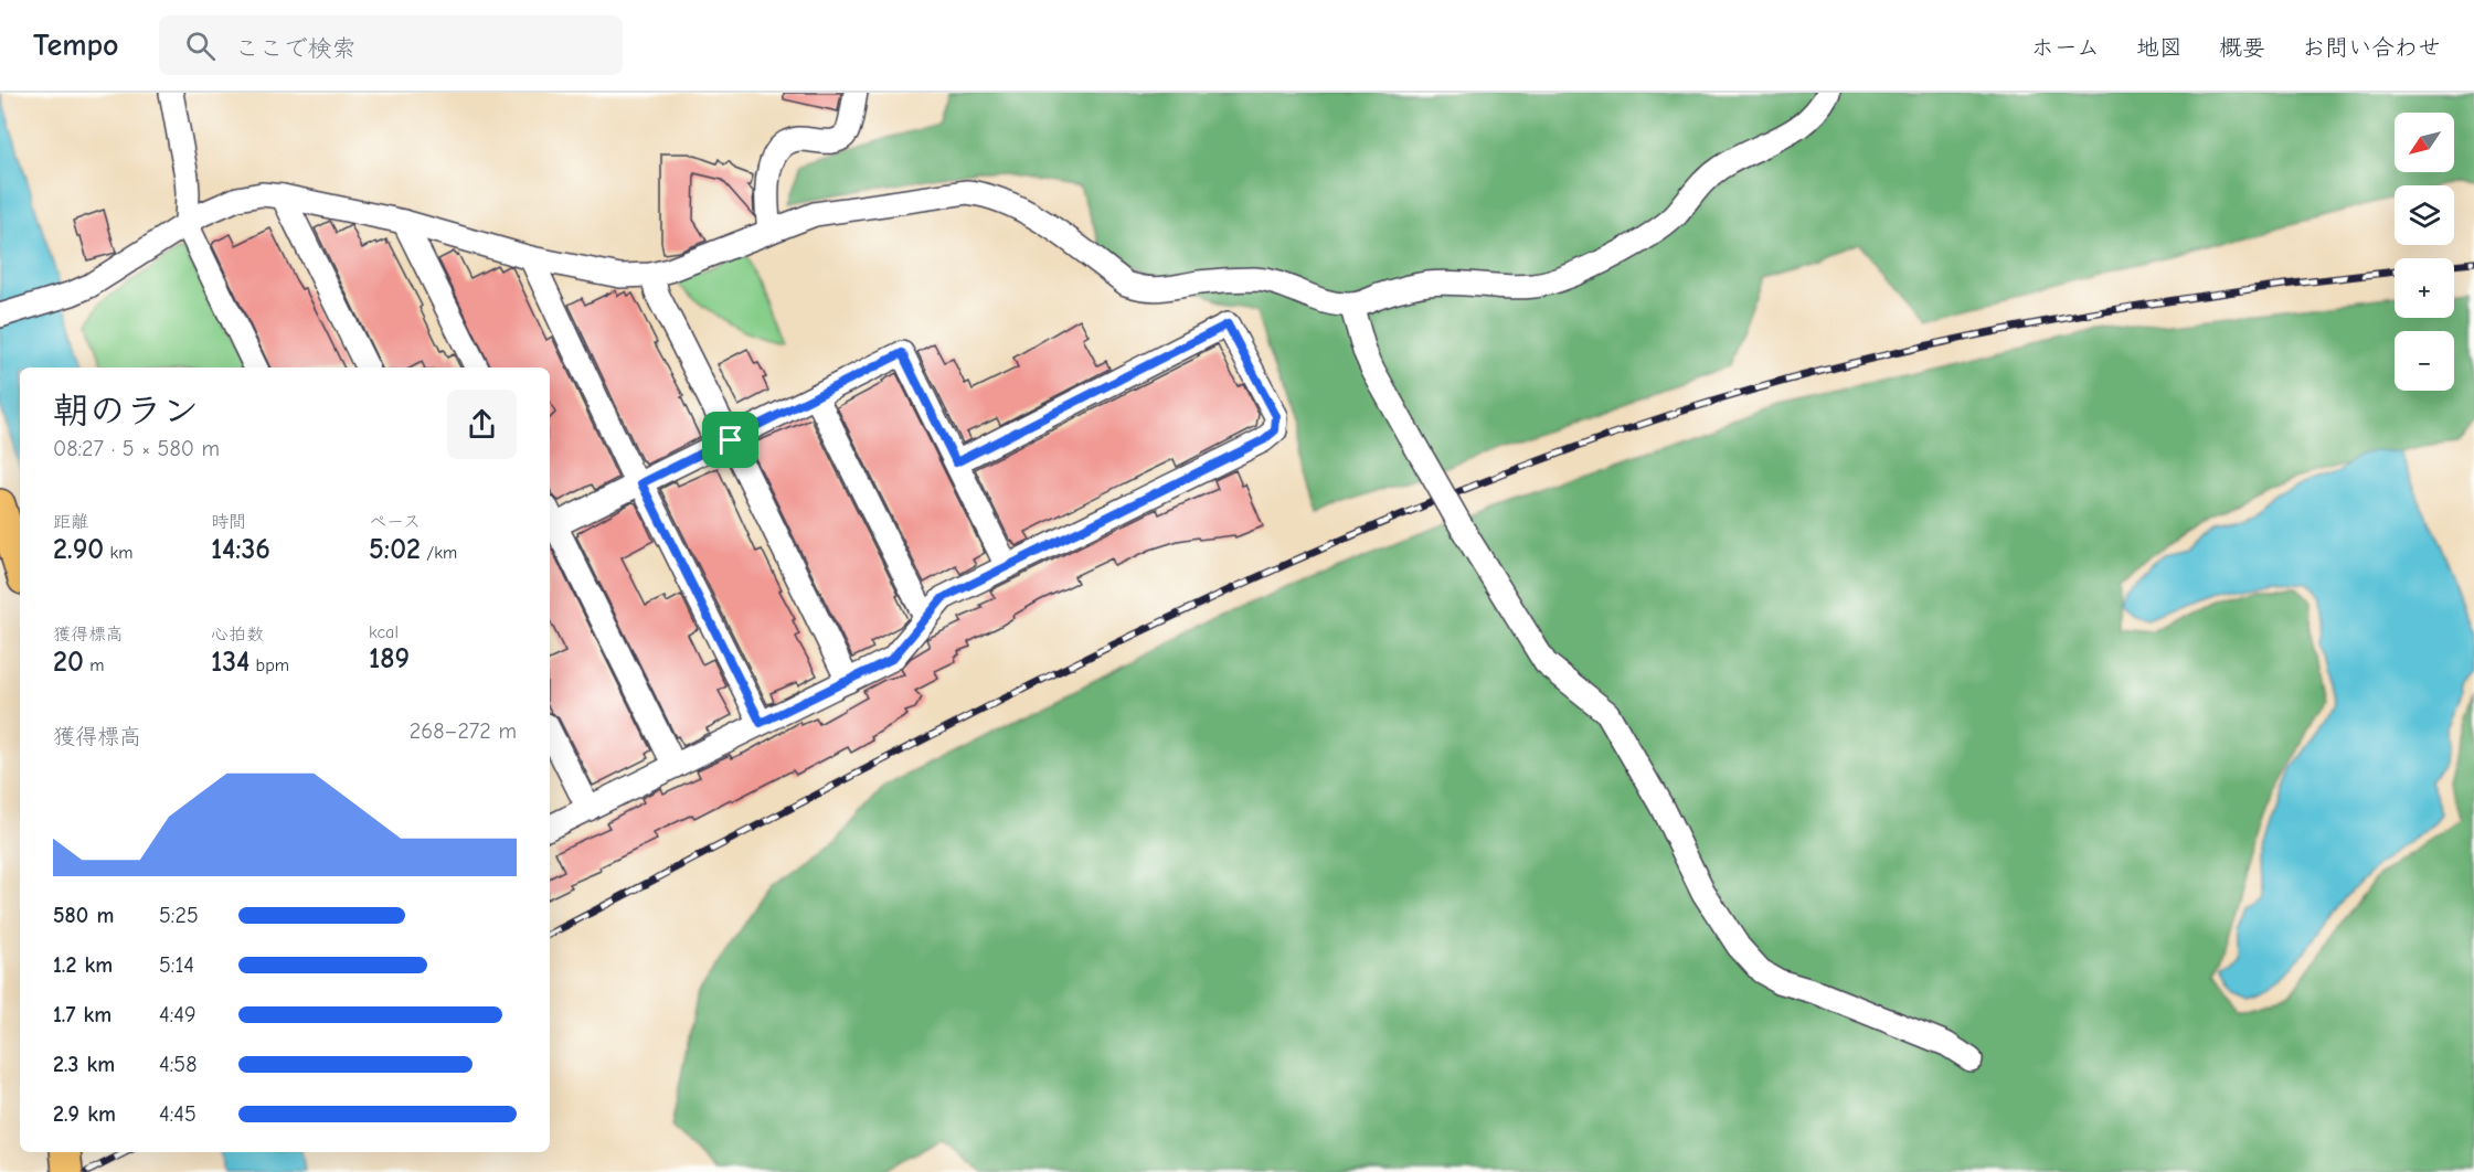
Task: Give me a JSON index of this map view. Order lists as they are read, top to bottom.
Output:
{
  "north": "bottom left",
  "page": {
    "header": "Tempo",
    "search": "ここで検索",
    "nav": [
      "ホーム",
      "地図",
      "概要",
      "お問い合わせ"
    ],
    "map_buttons": ["+", "−"],
    "heading": ["朝のラン", "08:27 · 5 × 580 m"],
    "stats": [
      ["距離", "2.90 km"],
      ["時間", "14:36"],
      ["ペース", "5:02 /km"],
      ["獲得標高", "20 m"],
      ["心拍数", "134 bpm"],
      ["kcal", "189"]
    ],
    "chart": ["獲得標高", "268–272 m"],
    "list": [
      {
        "name": "580 m",
        "note": "5:25"
      },
      {
        "name": "1.2 km",
        "note": "5:14"
      },
      {
        "name": "1.7 km",
        "note": "4:49"
      },
      {
        "name": "2.3 km",
        "note": "4:58"
      },
      {
        "name": "2.9 km",
        "note": "4:45"
      }
    ]
  }
}
